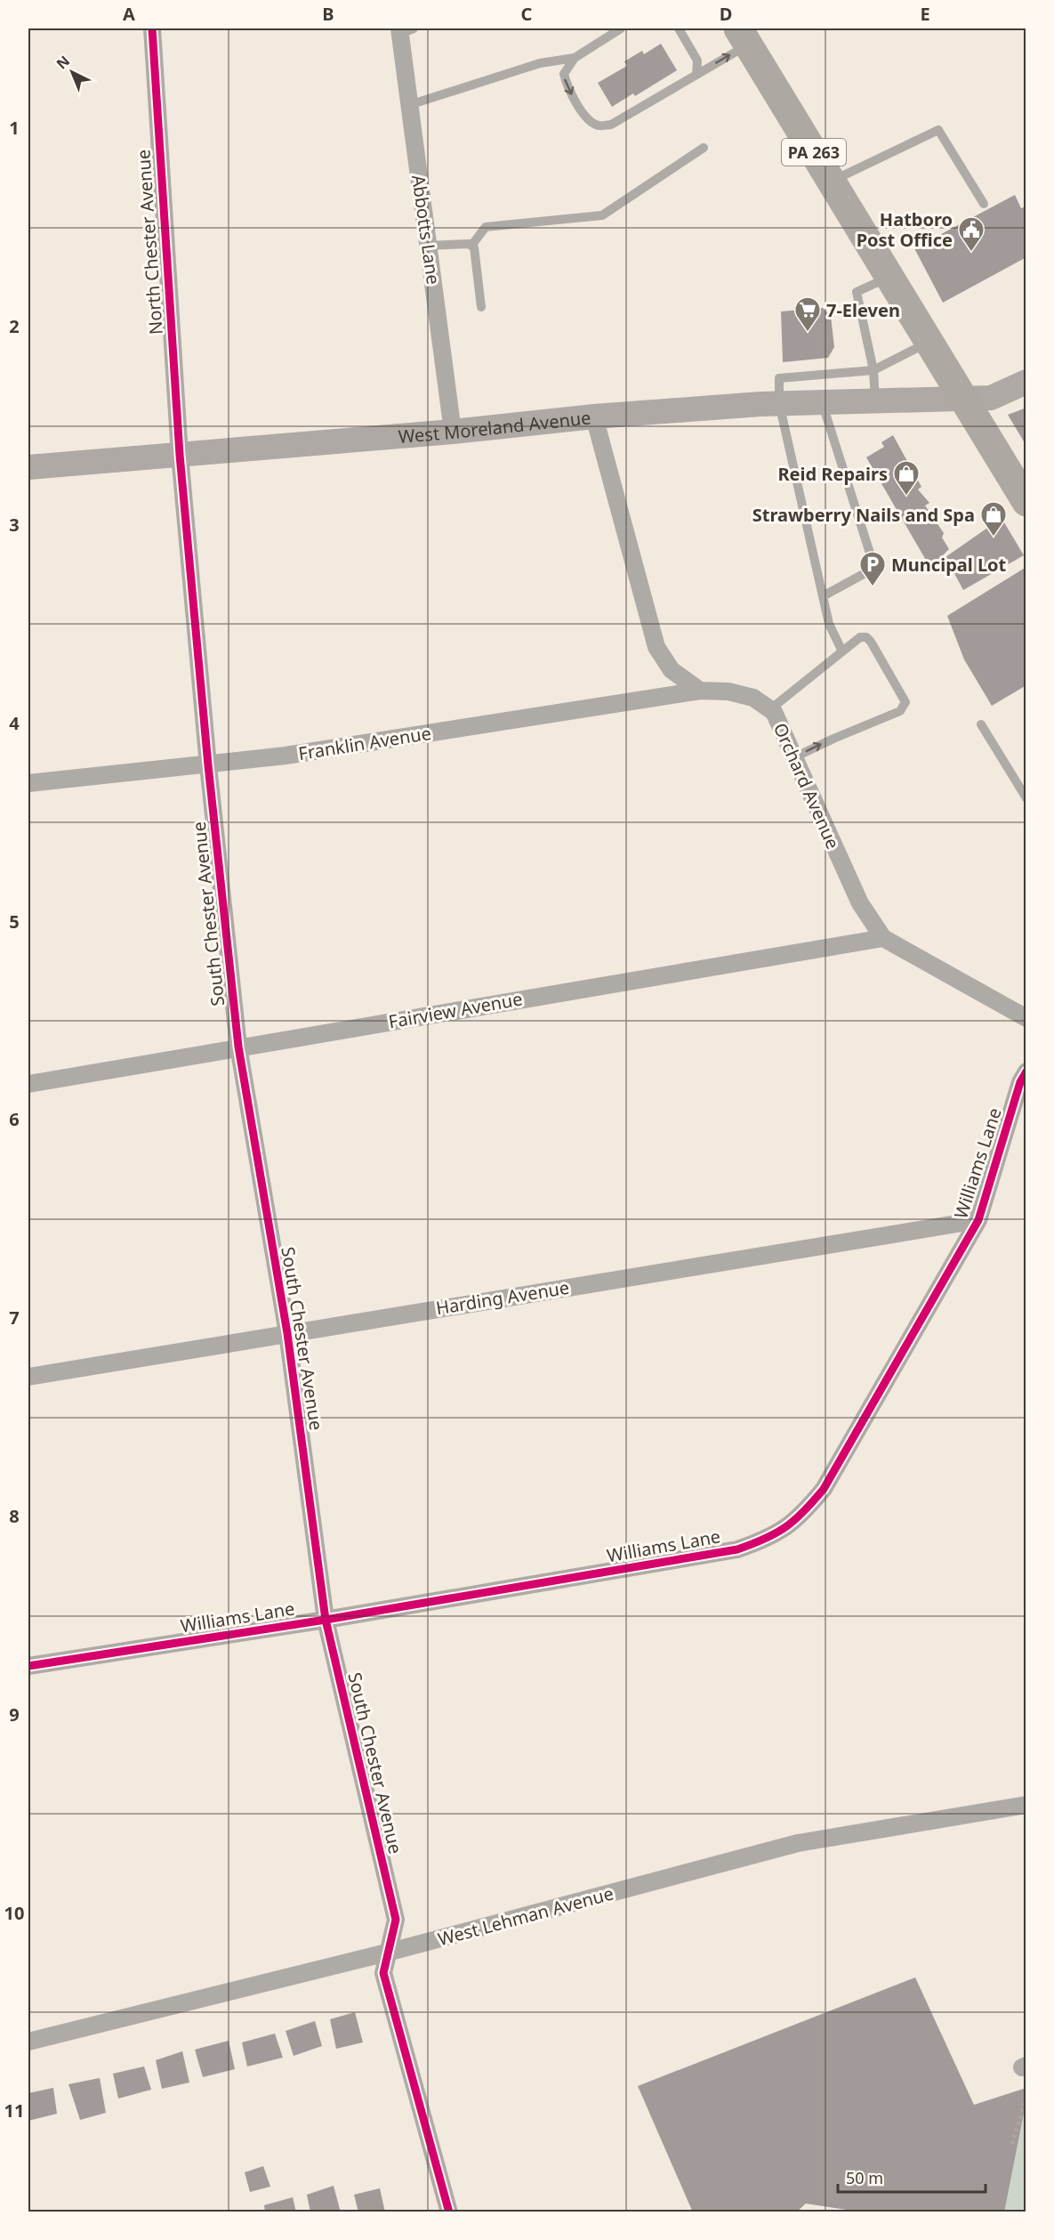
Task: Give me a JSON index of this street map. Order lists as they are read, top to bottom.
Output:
{
  "streets": {
    "highway": ["PA 263"],
    "street": [
      "Abbotts Lane",
      "North Chester Avenue",
      "West Moreland Avenue",
      "Franklin Avenue",
      "Orchard Avenue",
      "South Chester Avenue",
      "Fairview Avenue",
      "Williams Lane",
      "Harding Avenue",
      "West Lehman Avenue"
    ]
  },
  "crossings": [
    ["PA 263", "West Moreland Avenue"],
    ["Abbotts Lane", "West Moreland Avenue"],
    ["North Chester Avenue", "West Moreland Avenue"],
    ["North Chester Avenue", "South Chester Avenue"],
    ["West Moreland Avenue", "South Chester Avenue"],
    ["Franklin Avenue", "Orchard Avenue"],
    ["Franklin Avenue", "South Chester Avenue"],
    ["Orchard Avenue", "Fairview Avenue"],
    ["South Chester Avenue", "Fairview Avenue"],
    ["South Chester Avenue", "Williams Lane"],
    ["South Chester Avenue", "Harding Avenue"],
    ["South Chester Avenue", "West Lehman Avenue"],
    ["Williams Lane", "Harding Avenue"]
  ],
  "places": {
    "public building": ["Hatboro Post Office"],
    "supermarket": ["7-Eleven"],
    "shop": ["Reid Repairs", "Strawberry Nails and Spa"],
    "parking": ["Muncipal Lot"]
  },
  "scale_bar": "50 m",
  "north": "top left",
  "grid": {
    "columns": [
      "A",
      "B",
      "C",
      "D",
      "E"
    ],
    "rows": [
      "1",
      "2",
      "3",
      "4",
      "5",
      "6",
      "7",
      "8",
      "9",
      "10",
      "11"
    ]
  }
}
